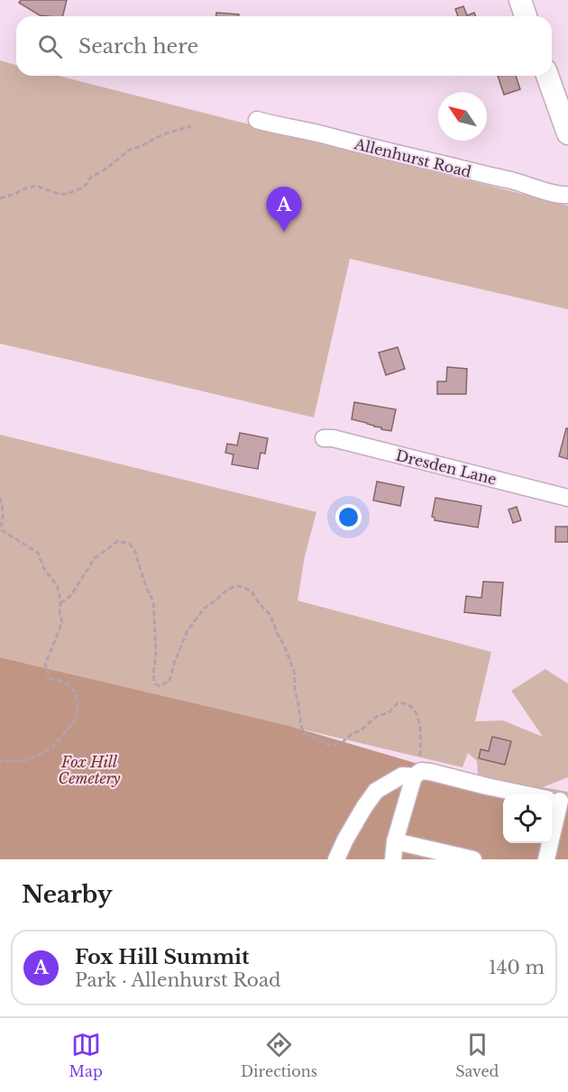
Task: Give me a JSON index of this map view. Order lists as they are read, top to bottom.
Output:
{
  "streets": {
    "street": ["Allenhurst Road", "Dresden Lane"]
  },
  "parks": ["Fox Hill Cemetery"],
  "north": "top left",
  "page": {
    "search": "Search here",
    "pins": "A",
    "heading": "Nearby",
    "list": [
      {
        "mark": "A",
        "name": "Fox Hill Summit",
        "note": "Park · Allenhurst Road",
        "value": "140 m"
      }
    ],
    "nav": ["Map", "Directions", "Saved"]
  }
}
